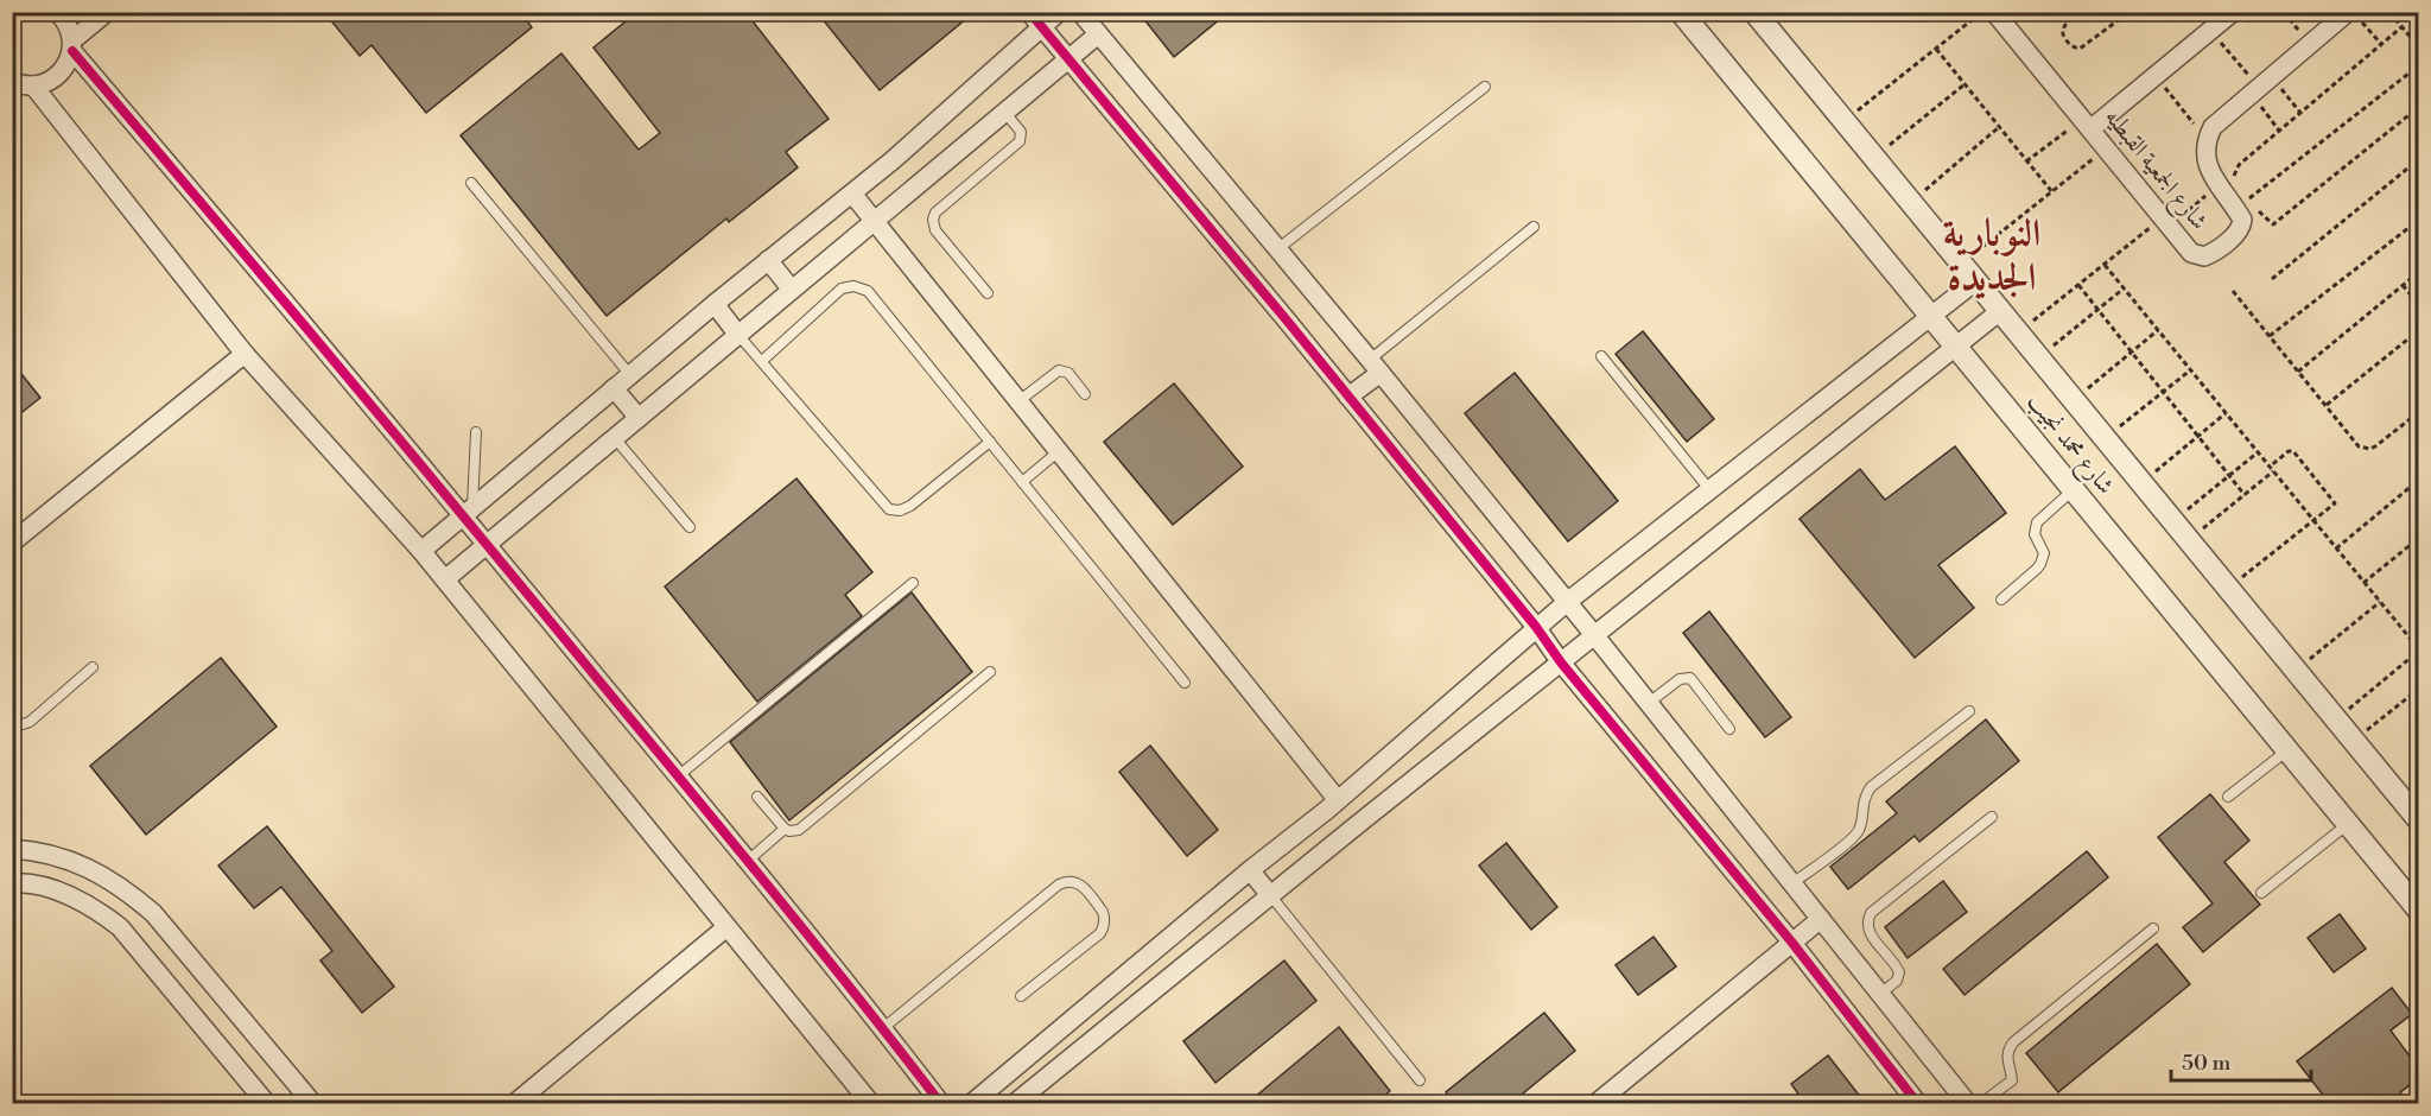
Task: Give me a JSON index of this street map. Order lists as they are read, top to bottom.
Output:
{
  "streets": {
    "street": ["شارع الجمعية القبطيه", "شارع محمد نجيب"]
  },
  "districts": ["النوبارية الجديدة"],
  "scale_bar": "50 m"
}
